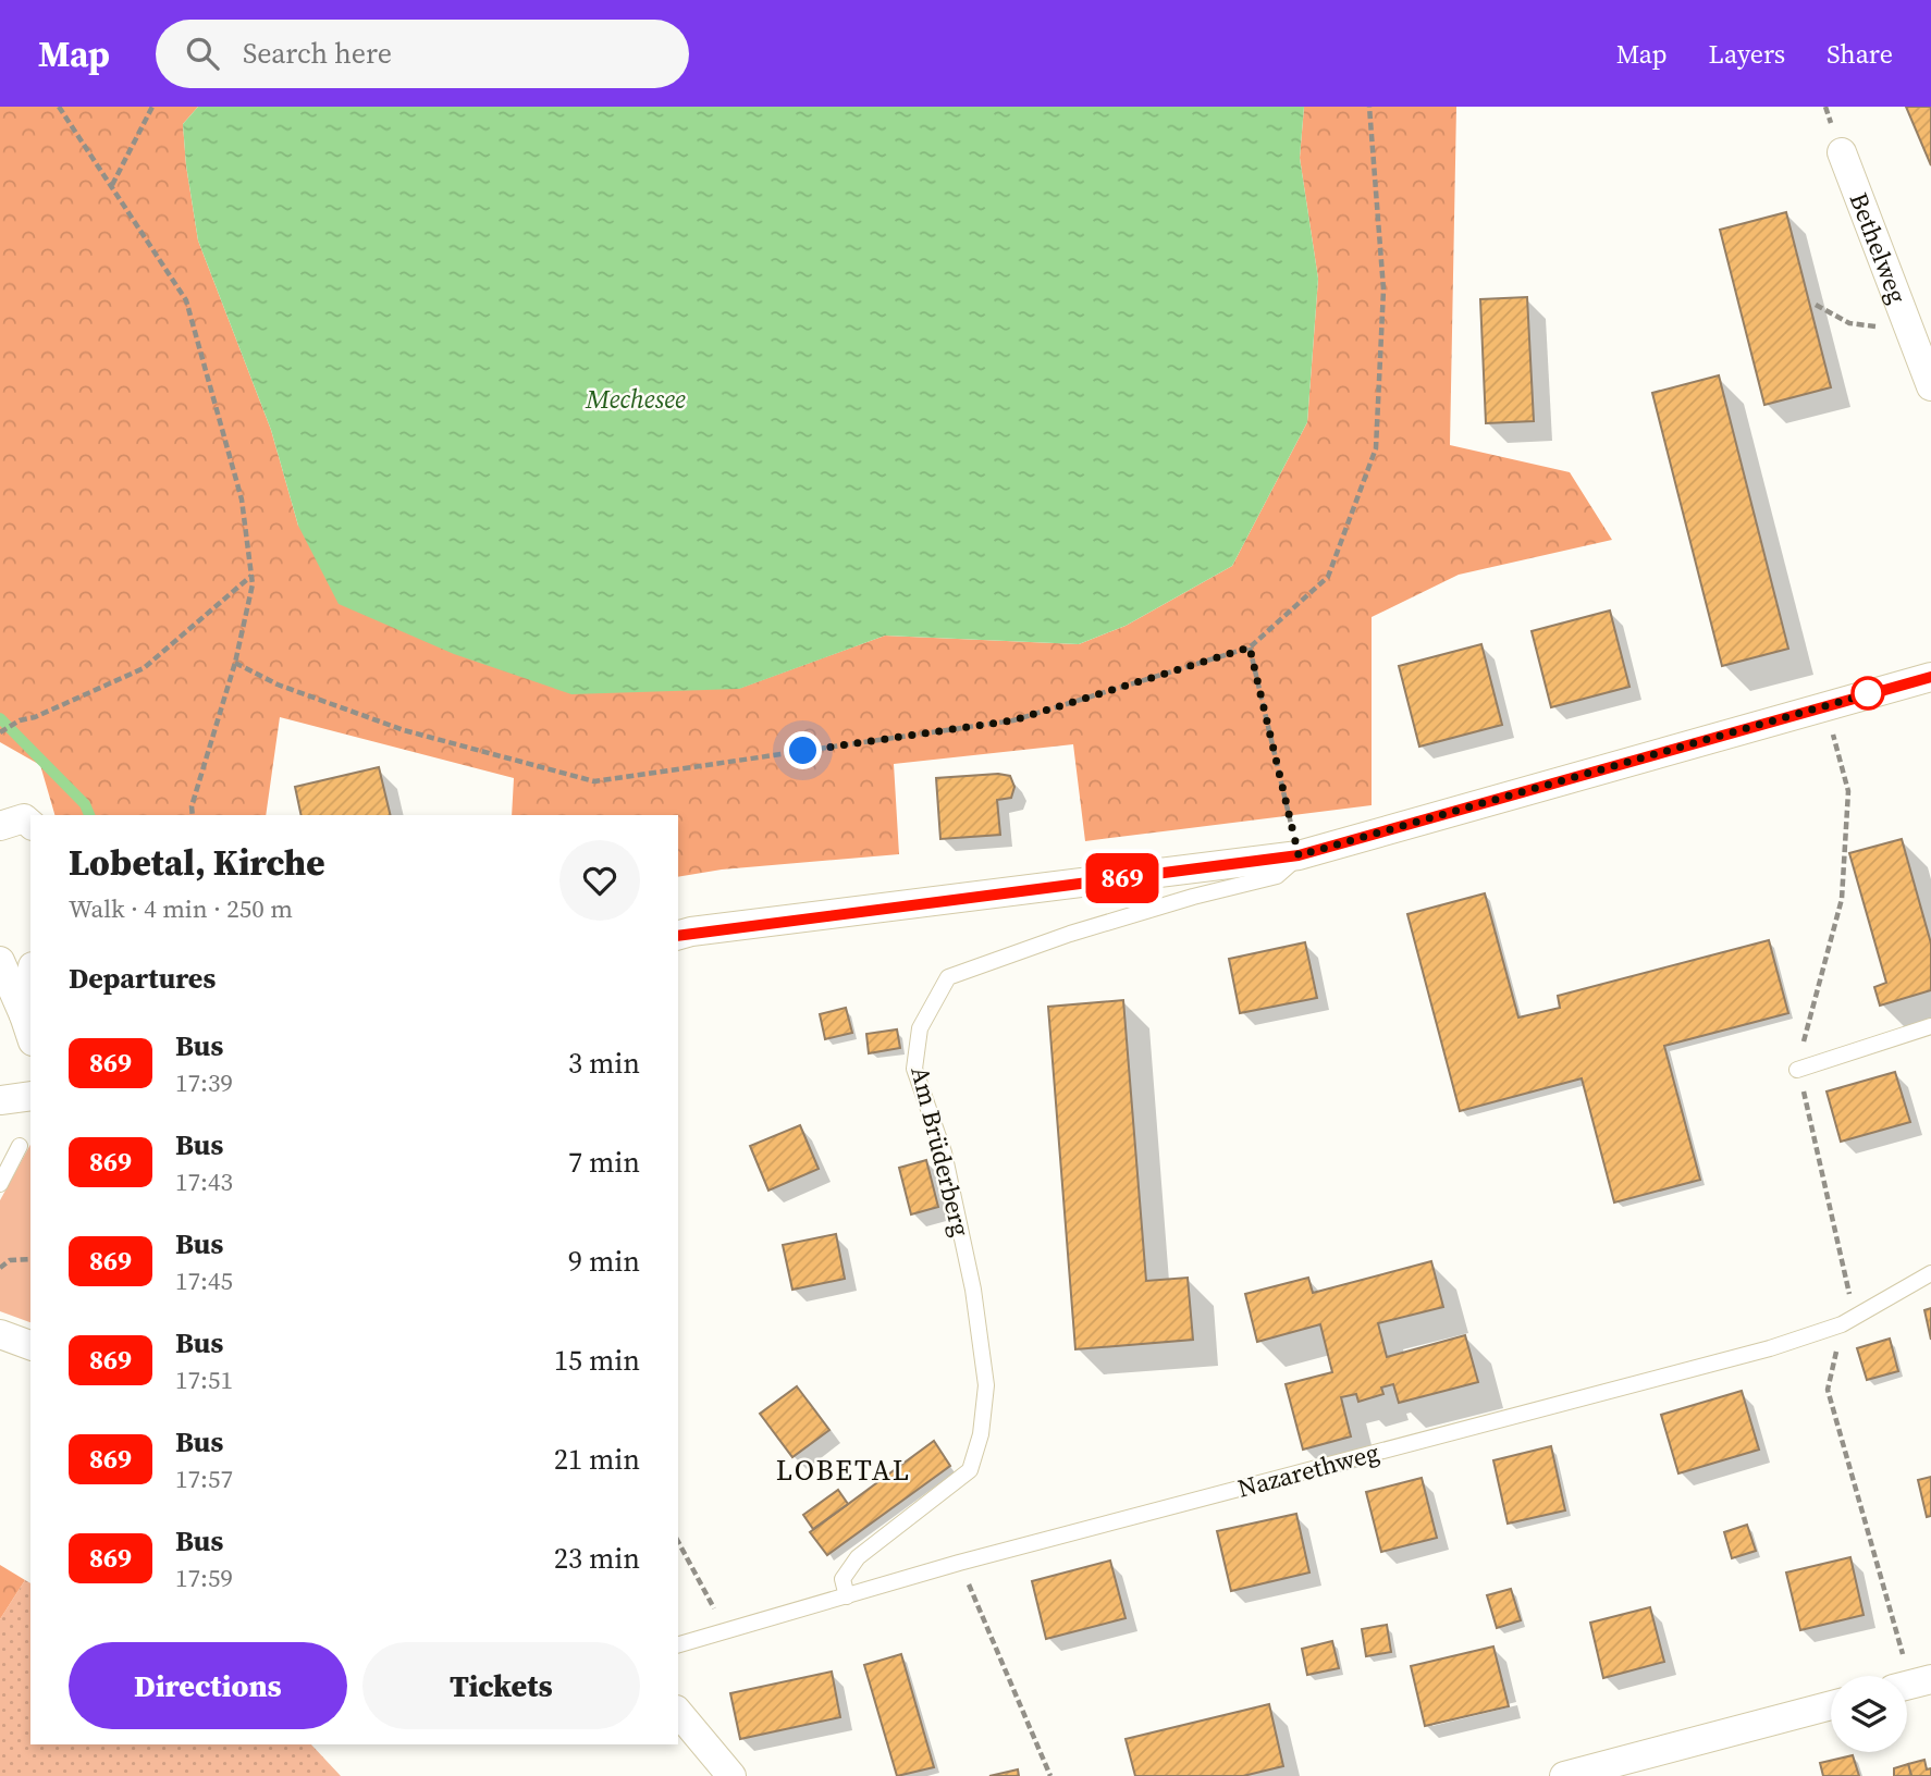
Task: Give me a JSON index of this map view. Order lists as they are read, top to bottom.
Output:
{
  "streets": {
    "street": ["Bethelweg"],
    "lane": ["Am Brüderberg", "Nazarethweg"]
  },
  "crossings": [
    ["Am Brüderberg", "Nazarethweg"]
  ],
  "districts": ["LOBETAL"],
  "water": ["Mechesee"],
  "lines": ["bus line 869"],
  "page": {
    "header": "Map",
    "search": "Search here",
    "nav": ["Map", "Layers", "Share"],
    "on_map": "869",
    "heading": [
      ["Lobetal, Kirche", "Walk · 4 min · 250 m"],
      "Departures"
    ],
    "list": [
      {
        "mark": "869",
        "name": "Bus",
        "note": "17:39",
        "value": "3 min"
      },
      {
        "mark": "869",
        "name": "Bus",
        "note": "17:43",
        "value": "7 min"
      },
      {
        "mark": "869",
        "name": "Bus",
        "note": "17:45",
        "value": "9 min"
      },
      {
        "mark": "869",
        "name": "Bus",
        "note": "17:51",
        "value": "15 min"
      },
      {
        "mark": "869",
        "name": "Bus",
        "note": "17:57",
        "value": "21 min"
      },
      {
        "mark": "869",
        "name": "Bus",
        "note": "17:59",
        "value": "23 min"
      }
    ],
    "buttons": ["Directions", "Tickets"]
  }
}
